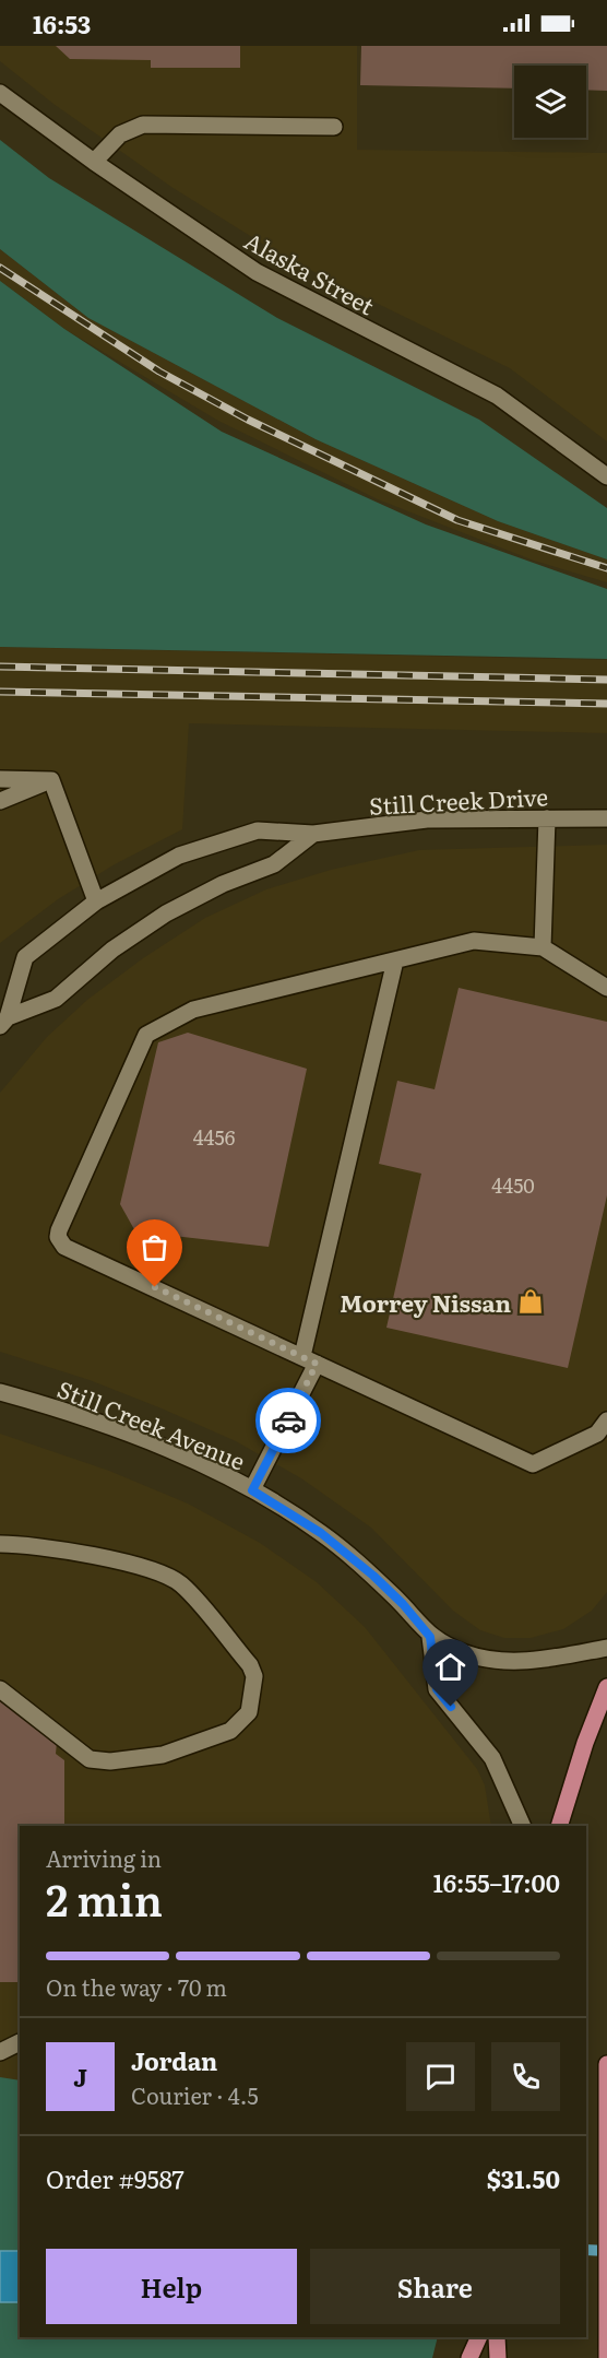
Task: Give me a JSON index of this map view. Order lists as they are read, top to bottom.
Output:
{
  "streets": {
    "street": ["Alaska Street", "Still Creek Drive", "Still Creek Avenue"]
  },
  "places": {
    "shop": ["Morrey Nissan"]
  },
  "house_numbers": ["4456", "4450"],
  "page": {
    "status": "16:53",
    "heading": ["2 min", "Arriving in", "16:55–17:00"],
    "panel": [
      "Jordan",
      "Courier · 4.5",
      "Order #9587",
      "$31.50"
    ],
    "bar": "On the way · 70 m",
    "round": "J",
    "buttons": ["Help", "Share"]
  }
}
